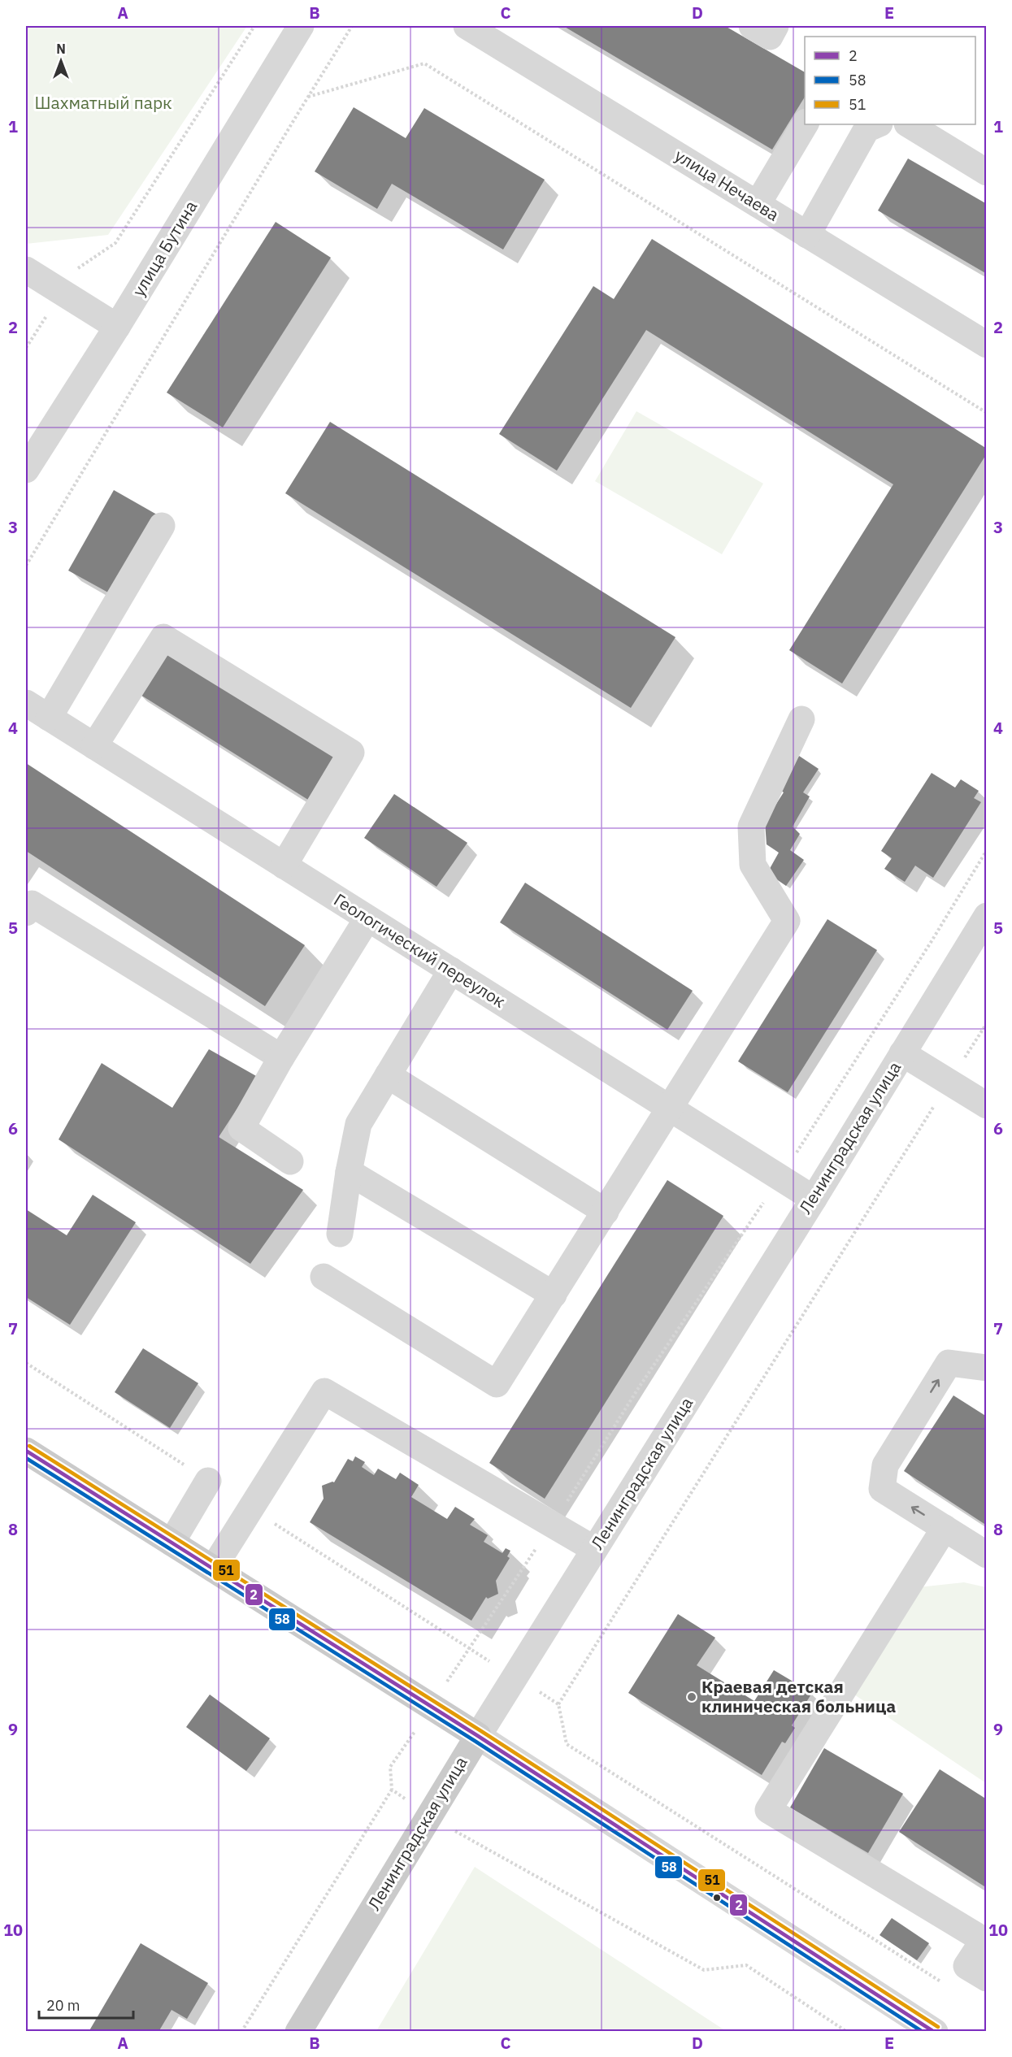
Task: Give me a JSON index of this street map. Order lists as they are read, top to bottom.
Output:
{
  "streets": {
    "main road": ["Ленинградская улица"],
    "street": ["улица Нечаева", "улица Бутина", "Геологический переулок"]
  },
  "crossings": [
    ["Геологический переулок", "Ленинградская улица"]
  ],
  "parks": ["Шахматный парк"],
  "places": ["Краевая детская клиническая больница"],
  "lines": ["transit line 51", "transit line 2", "transit line 58"],
  "legend": ["2", "58", "51"],
  "scale_bar": "20 m",
  "north": "top",
  "grid": {
    "columns": [
      "A",
      "B",
      "C",
      "D",
      "E"
    ],
    "rows": [
      "1",
      "2",
      "3",
      "4",
      "5",
      "6",
      "7",
      "8",
      "9",
      "10"
    ]
  }
}
